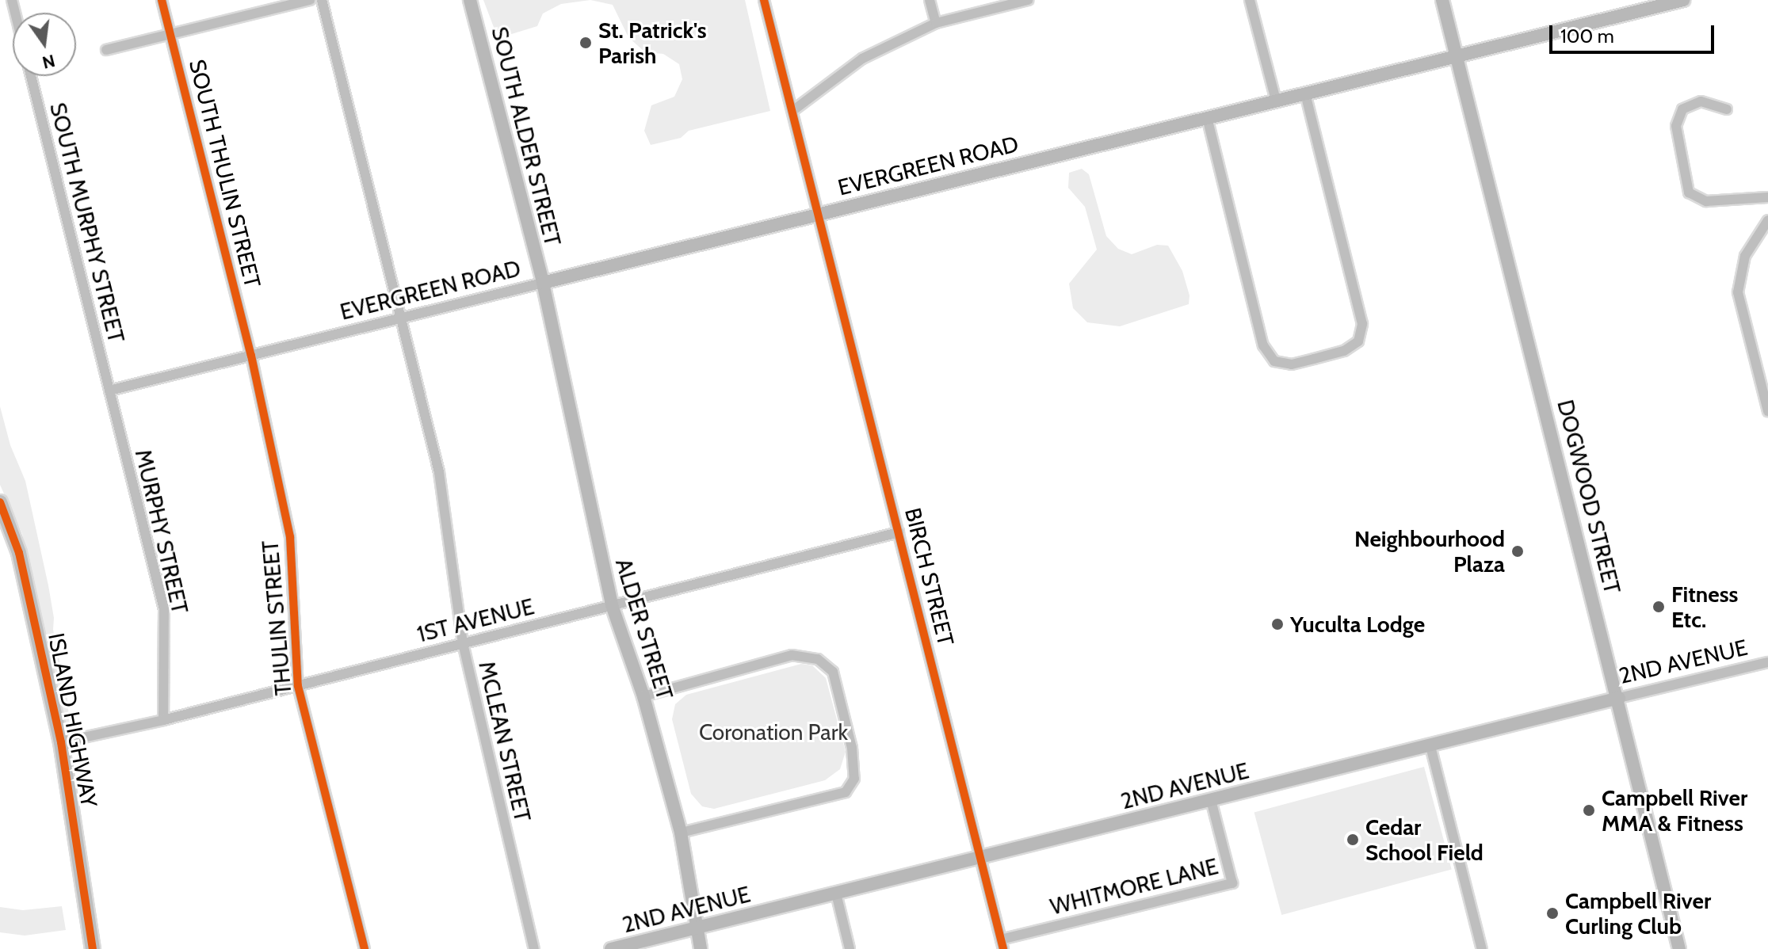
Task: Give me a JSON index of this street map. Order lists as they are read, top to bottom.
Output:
{
  "streets": {
    "main road": ["ISLAND HIGHWAY"],
    "street": [
      "SOUTH ALDER STREET",
      "EVERGREEN ROAD",
      "SOUTH THULIN STREET",
      "SOUTH MURPHY STREET",
      "DOGWOOD STREET",
      "MURPHY STREET",
      "BIRCH STREET",
      "THULIN STREET",
      "1ST AVENUE",
      "ALDER STREET",
      "2ND AVENUE",
      "MCLEAN STREET",
      "WHITMORE LANE"
    ]
  },
  "crossings": [
    ["SOUTH ALDER STREET", "EVERGREEN ROAD"],
    ["SOUTH ALDER STREET", "ALDER STREET"],
    ["EVERGREEN ROAD", "SOUTH THULIN STREET"],
    ["EVERGREEN ROAD", "SOUTH MURPHY STREET"],
    ["EVERGREEN ROAD", "DOGWOOD STREET"],
    ["EVERGREEN ROAD", "MURPHY STREET"],
    ["EVERGREEN ROAD", "BIRCH STREET"],
    ["EVERGREEN ROAD", "THULIN STREET"],
    ["EVERGREEN ROAD", "ALDER STREET"],
    ["EVERGREEN ROAD", "MCLEAN STREET"],
    ["SOUTH THULIN STREET", "THULIN STREET"],
    ["SOUTH MURPHY STREET", "MURPHY STREET"],
    ["DOGWOOD STREET", "2ND AVENUE"],
    ["MURPHY STREET", "1ST AVENUE"],
    ["BIRCH STREET", "1ST AVENUE"],
    ["BIRCH STREET", "2ND AVENUE"],
    ["BIRCH STREET", "WHITMORE LANE"],
    ["THULIN STREET", "1ST AVENUE"],
    ["1ST AVENUE", "ALDER STREET"],
    ["1ST AVENUE", "ISLAND HIGHWAY"],
    ["1ST AVENUE", "MCLEAN STREET"],
    ["ALDER STREET", "2ND AVENUE"],
    ["2ND AVENUE", "WHITMORE LANE"]
  ],
  "parks": ["Coronation Park"],
  "places": [
    "St. Patrick's Parish",
    "Neighbourhood Plaza",
    "Fitness Etc.",
    "Yuculta Lodge",
    "Campbell River MMA & Fitness",
    "Cedar School Field",
    "Campbell River Curling Club"
  ],
  "scale_bar": "100 m",
  "north": "bottom"
}
